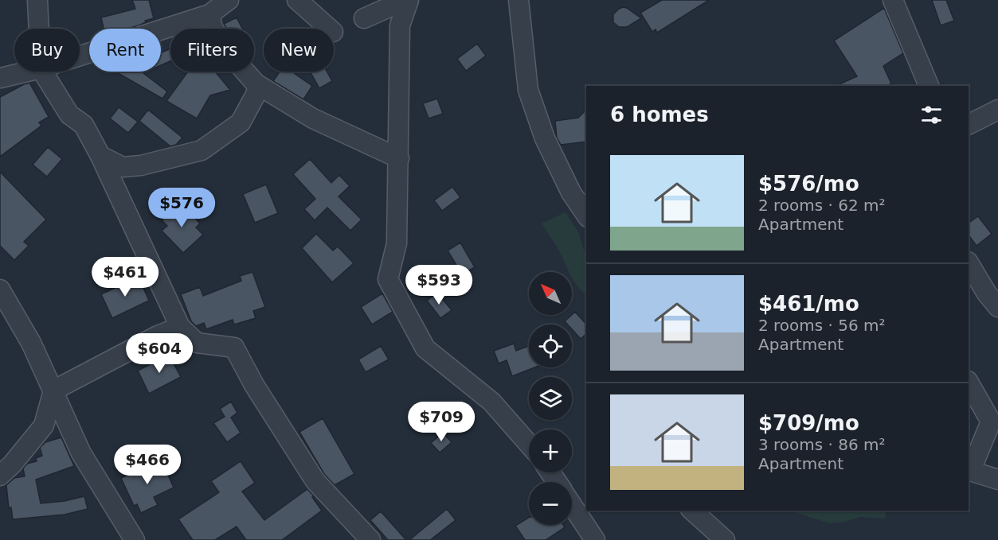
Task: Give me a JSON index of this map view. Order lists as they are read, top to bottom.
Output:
{
  "north": "top left",
  "page": {
    "chip": [
      "Buy",
      "Rent",
      "Filters",
      "New"
    ],
    "heading": "6 homes",
    "list": [
      {
        "name": "$576/mo",
        "note": "2 rooms · 62 m² · Apartment"
      },
      {
        "name": "$461/mo",
        "note": "2 rooms · 56 m² · Apartment"
      },
      {
        "name": "$709/mo",
        "note": "3 rooms · 86 m² · Apartment"
      }
    ],
    "price": [
      "$576",
      "$461",
      "$593",
      "$604",
      "$709",
      "$466"
    ],
    "map_buttons": ["+", "−"]
  }
}
